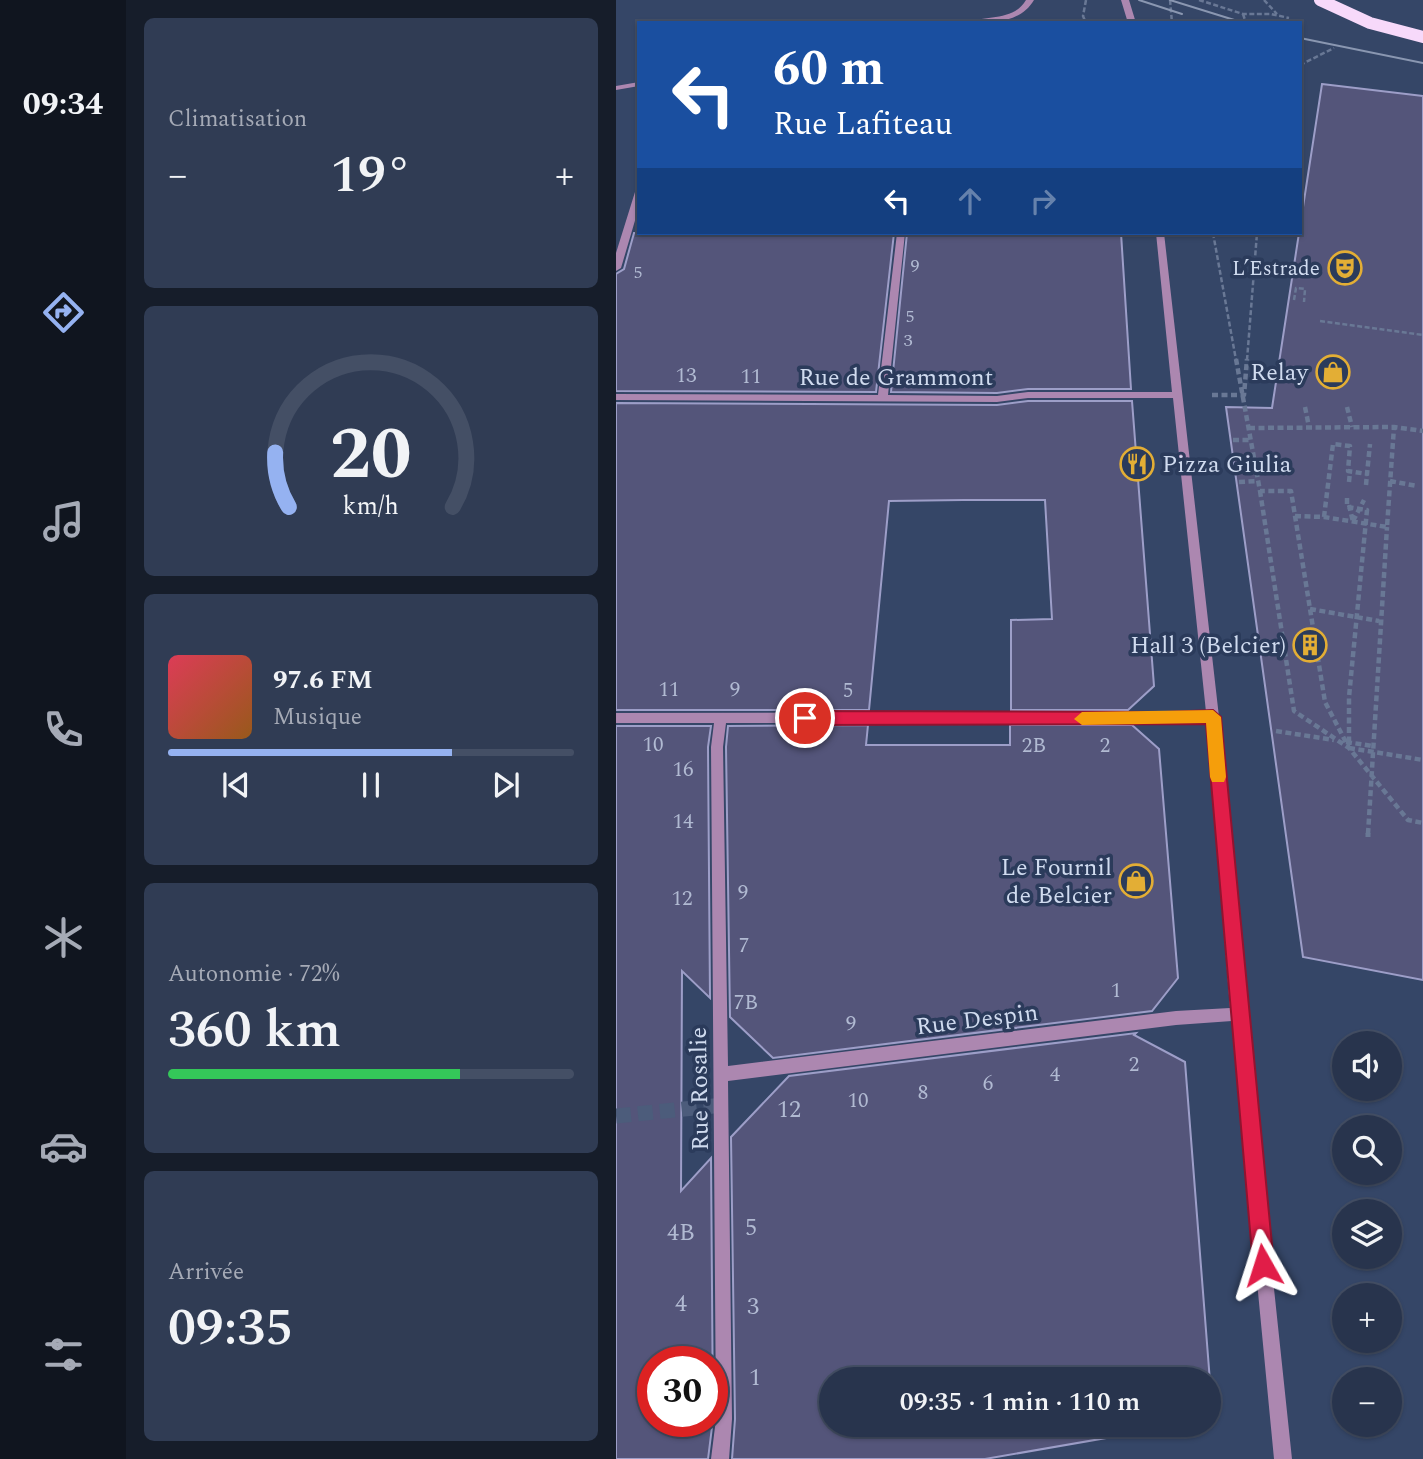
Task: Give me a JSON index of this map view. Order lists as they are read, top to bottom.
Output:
{
  "streets": {
    "street": ["Rue de Grammont", "Rue Despin", "Rue Rosalie"]
  },
  "crossings": [
    ["Rue Despin", "Rue Rosalie"]
  ],
  "places": {
    "theatre": ["L’Estrade"],
    "shop": ["Relay", "Le Fournil de Belcier"],
    "restaurant": ["Pizza Giulia"],
    "building": ["Hall 3 (Belcier)"]
  },
  "house_numbers": [
    "9",
    "5",
    "5",
    "3",
    "13",
    "11",
    "11",
    "9",
    "5",
    "10",
    "2B",
    "2",
    "16",
    "14",
    "9",
    "12",
    "7",
    "1",
    "7B",
    "9",
    "2",
    "4",
    "6",
    "8",
    "10",
    "12",
    "5",
    "4B",
    "4",
    "3",
    "1"
  ],
  "page": {
    "tabs": "09:34",
    "tile": [
      "Climatisation",
      ["Autonomie · 72%", "360 km"],
      ["Arrivée", "09:35"]
    ],
    "turn": ["60 m", "Rue Lafiteau"],
    "heat": ["−", "19°", "+"],
    "song": ["97.6 FM", "Musique"],
    "map_buttons": ["+", "−"],
    "limit": "30",
    "trip": "09:35 · 1 min · 110 m",
    "gauge": ["20", "km/h"]
  }
}
